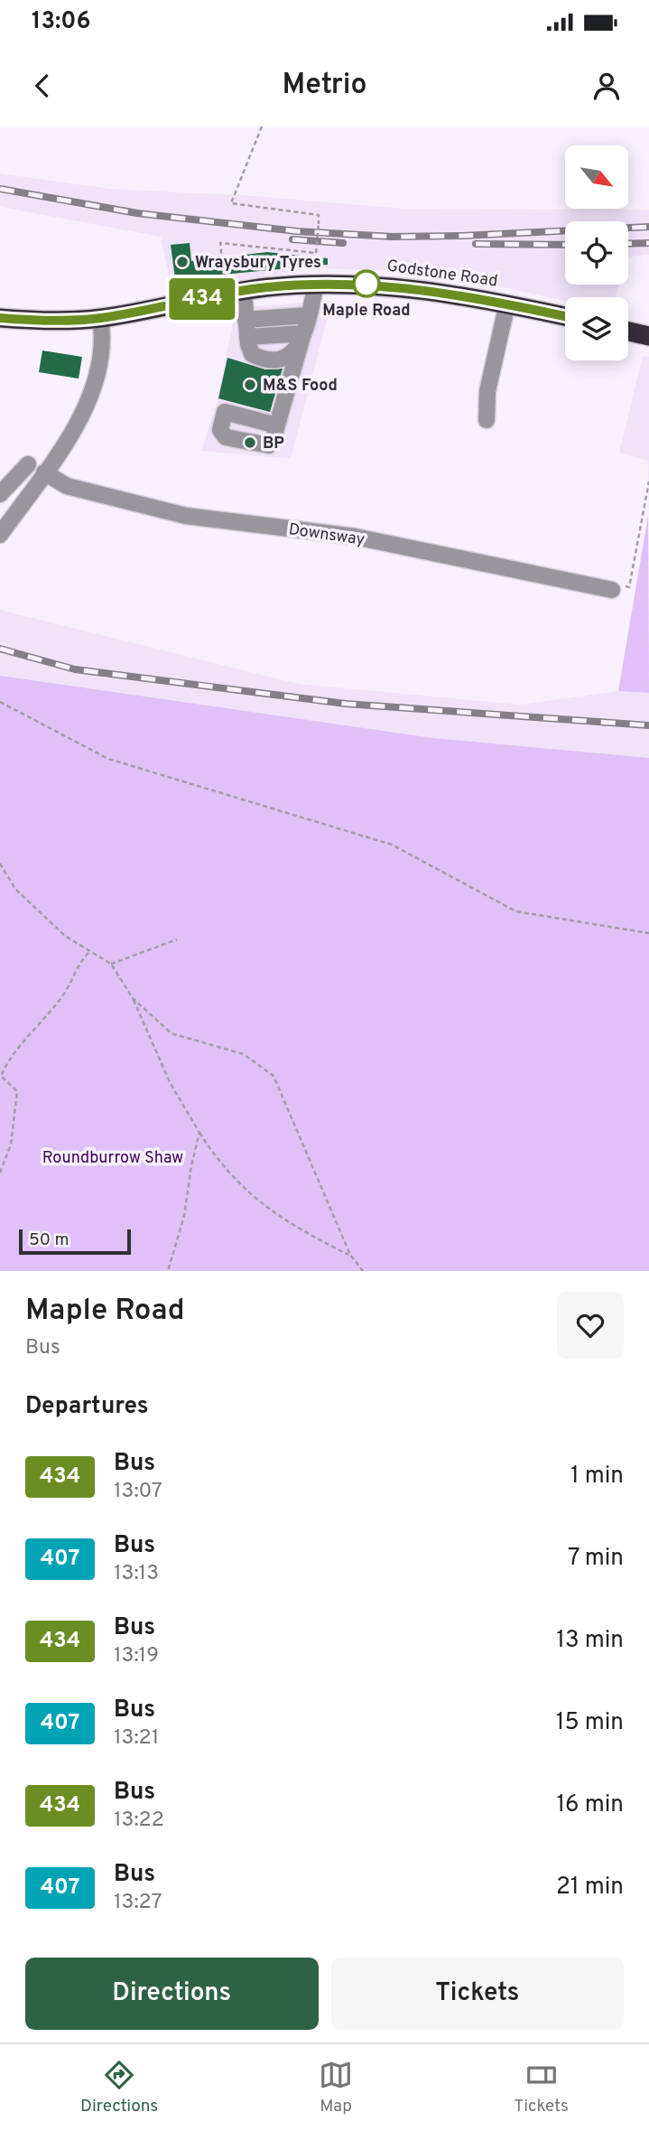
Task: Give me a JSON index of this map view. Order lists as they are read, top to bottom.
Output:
{
  "streets": {
    "highway": ["Godstone Road"],
    "street": ["Downsway"]
  },
  "parks": ["Roundburrow Shaw"],
  "places": [
    "Wraysbury Tyres",
    "Maple Road",
    "M&S Food",
    "BP"
  ],
  "lines": ["bus line 434"],
  "scale_bar": "50 m",
  "north": "bottom right",
  "page": {
    "status": "13:06",
    "header": "Metrio",
    "on_map": "434",
    "scale": "50 m",
    "heading": [
      ["Maple Road", "Bus"],
      "Departures"
    ],
    "list": [
      {
        "mark": "434",
        "name": "Bus",
        "note": "13:07",
        "value": "1 min"
      },
      {
        "mark": "407",
        "name": "Bus",
        "note": "13:13",
        "value": "7 min"
      },
      {
        "mark": "434",
        "name": "Bus",
        "note": "13:19",
        "value": "13 min"
      },
      {
        "mark": "407",
        "name": "Bus",
        "note": "13:21",
        "value": "15 min"
      },
      {
        "mark": "434",
        "name": "Bus",
        "note": "13:22",
        "value": "16 min"
      },
      {
        "mark": "407",
        "name": "Bus",
        "note": "13:27",
        "value": "21 min"
      }
    ],
    "buttons": ["Directions", "Tickets"],
    "tabs": ["Directions", "Map", "Tickets"]
  }
}
